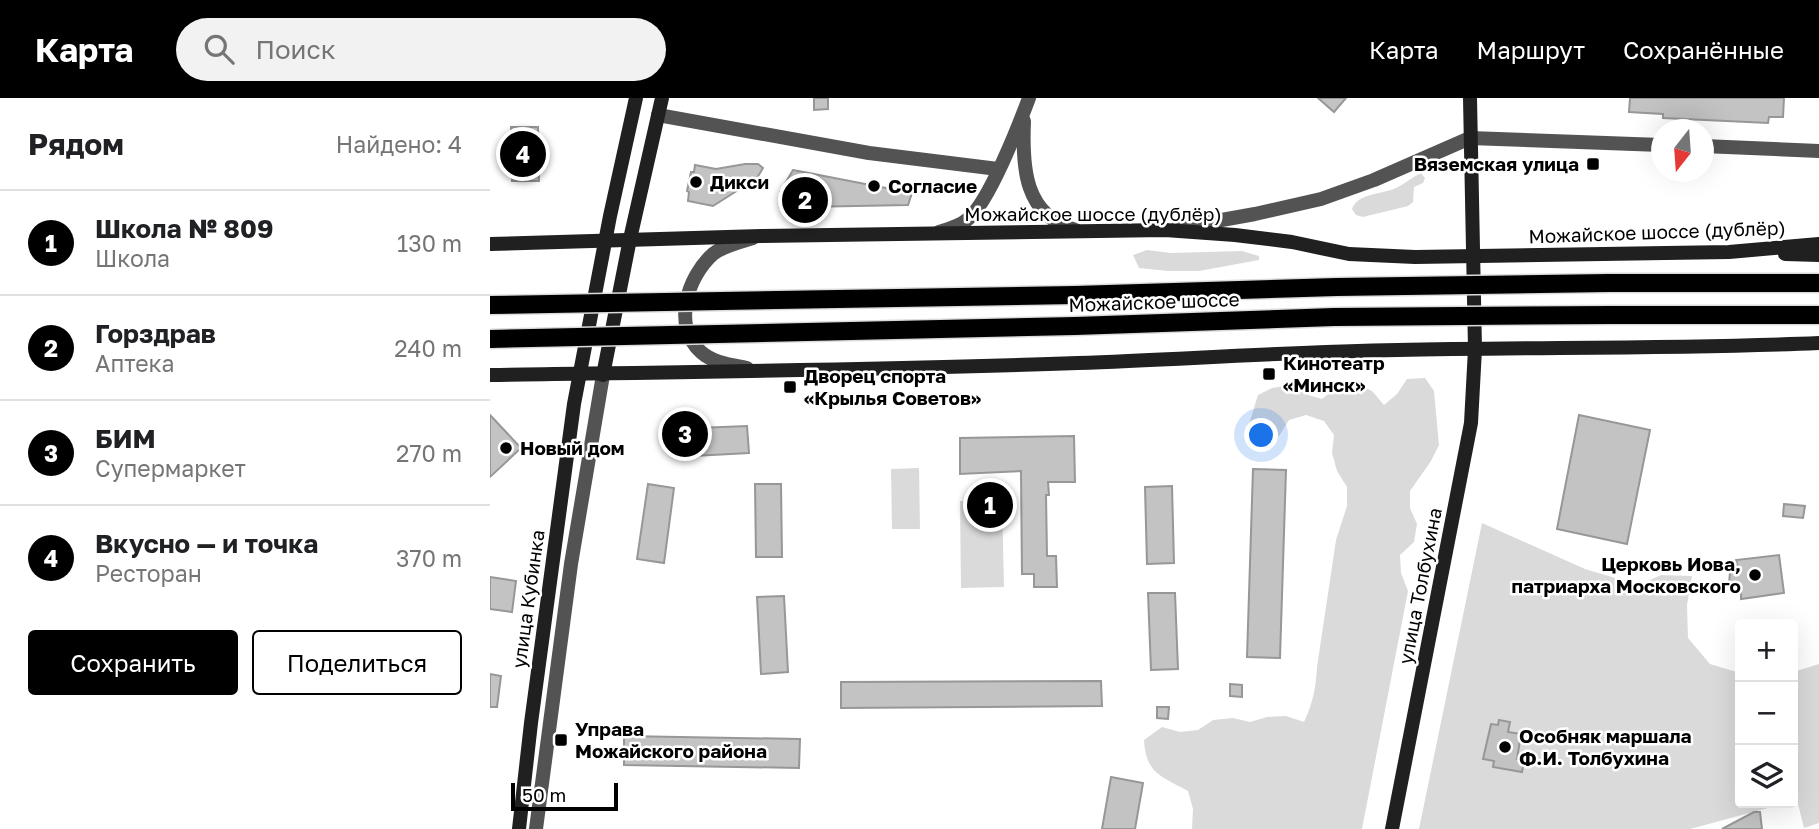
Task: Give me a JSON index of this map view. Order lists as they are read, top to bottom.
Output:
{
  "streets": {
    "main road": [
      "Можайское шоссе (дублёр)",
      "Можайское шоссе",
      "улица Толбухина",
      "улица Кубинка"
    ]
  },
  "crossings": [
    ["Можайское шоссе (дублёр)", "улица Толбухина"],
    ["Можайское шоссе (дублёр)", "улица Кубинка"]
  ],
  "places": {
    "transit": [
      "Вяземская улица",
      "Кинотеатр «Минск»",
      "Дворец спорта «Крылья Советов»",
      "Управа Можайского района"
    ],
    "other": [
      "Дикси",
      "Согласие",
      "Новый дом",
      "Церковь Иова, патриарха Московского",
      "Особняк маршала Ф.И. Толбухина"
    ]
  },
  "scale_bar": "50 m",
  "north": "bottom",
  "page": {
    "header": "Карта",
    "search": "Поиск",
    "nav": ["Карта", "Маршрут", "Сохранённые"],
    "heading": ["Рядом", "Найдено: 4"],
    "pins": [
      "4",
      "2",
      "3",
      "1"
    ],
    "list": [
      {
        "mark": "1",
        "name": "Школа № 809",
        "note": "Школа",
        "value": "130 m"
      },
      {
        "mark": "2",
        "name": "Горздрав",
        "note": "Аптека",
        "value": "240 m"
      },
      {
        "mark": "3",
        "name": "БИМ",
        "note": "Супермаркет",
        "value": "270 m"
      },
      {
        "mark": "4",
        "name": "Вкусно — и точка",
        "note": "Ресторан",
        "value": "370 m"
      }
    ],
    "buttons": ["Сохранить", "Поделиться"],
    "map_buttons": ["+", "−"],
    "scale": "50 m"
  }
}
